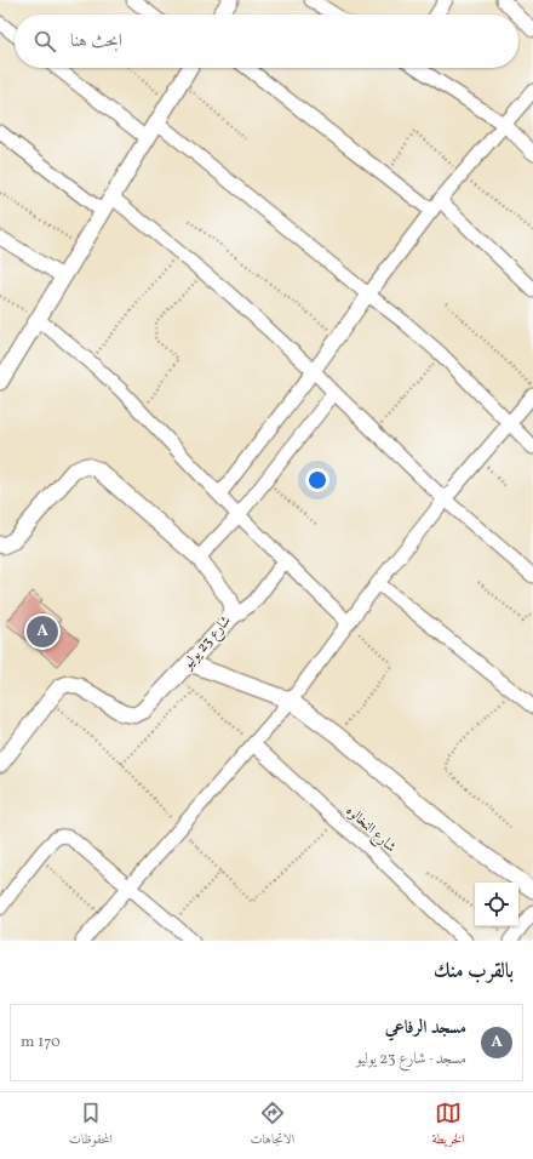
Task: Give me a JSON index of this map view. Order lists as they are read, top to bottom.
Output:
{
  "streets": {
    "street": ["شارع 23 يوليو", "شارع النخالوه"]
  },
  "page": {
    "search": "ابحث هنا",
    "pins": "A",
    "heading": "بالقرب منك",
    "list": [
      {
        "mark": "A",
        "name": "مسجد الرفاعي",
        "note": "مسجد · شارع 23 يوليو",
        "value": "170 m"
      }
    ],
    "nav": ["الخريطة", "الاتجاهات", "المحفوظات"]
  }
}
